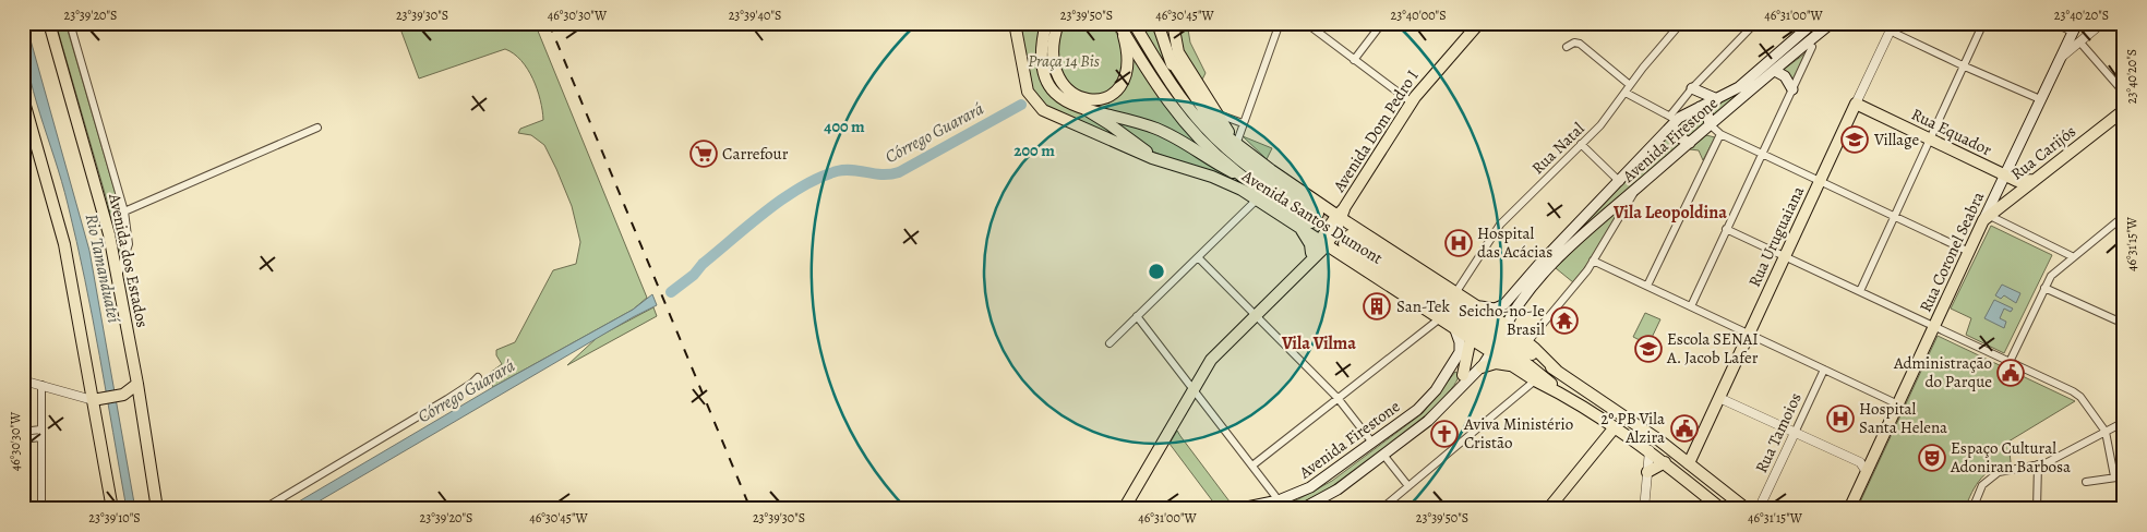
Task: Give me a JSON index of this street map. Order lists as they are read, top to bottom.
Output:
{
  "streets": {
    "main road": [
      "Avenida Dom Pedro I",
      "Rua Equador",
      "Avenida Firestone",
      "Rua Carijós",
      "Avenida Santos Dumont",
      "Rua Uruguaiana",
      "Rua Coronel Seabra",
      "Avenida dos Estados"
    ],
    "street": ["Rua Natal", "Rua Tamoios"]
  },
  "crossings": [
    ["Avenida Dom Pedro I", "Avenida Santos Dumont"],
    ["Rua Equador", "Rua Carijós"],
    ["Rua Equador", "Rua Uruguaiana"],
    ["Rua Equador", "Rua Coronel Seabra"],
    ["Avenida Firestone", "Avenida Santos Dumont"],
    ["Rua Natal", "Avenida Santos Dumont"],
    ["Rua Carijós", "Rua Coronel Seabra"],
    ["Avenida Santos Dumont", "Rua Uruguaiana"]
  ],
  "districts": ["Vila Leopoldina", "Vila Vilma"],
  "water": ["Córrego Guarará", "Rio Tamanduateí"],
  "parks": ["Praça 14 Bis"],
  "places": {
    "school or university": ["Village", "Escola SENAI A. Jacob Lafer"],
    "supermarket": ["Carrefour"],
    "hospital": ["Hospital das Acácias", "Hospital Santa Helena"],
    "building": ["San-Tek"],
    "temple": ["Seicho-no-Ie Brasil"],
    "public building": ["Administração do Parque", "2º PB Vila Alzira"],
    "church": ["Aviva Ministério Cristão"],
    "theatre": ["Espaço Cultural Adoniran Barbosa"]
  },
  "coordinates": [
    "23°39'20\"S",
    "23°39'30\"S",
    "46°30'30\"W",
    "23°39'40\"S",
    "23°39'50\"S",
    "46°30'45\"W",
    "23°40'00\"S",
    "46°31'00\"W",
    "23°40'20\"S",
    "46°31'15\"W",
    "23°39'10\"S"
  ],
  "rings": ["400 m", "200 m"]
}
